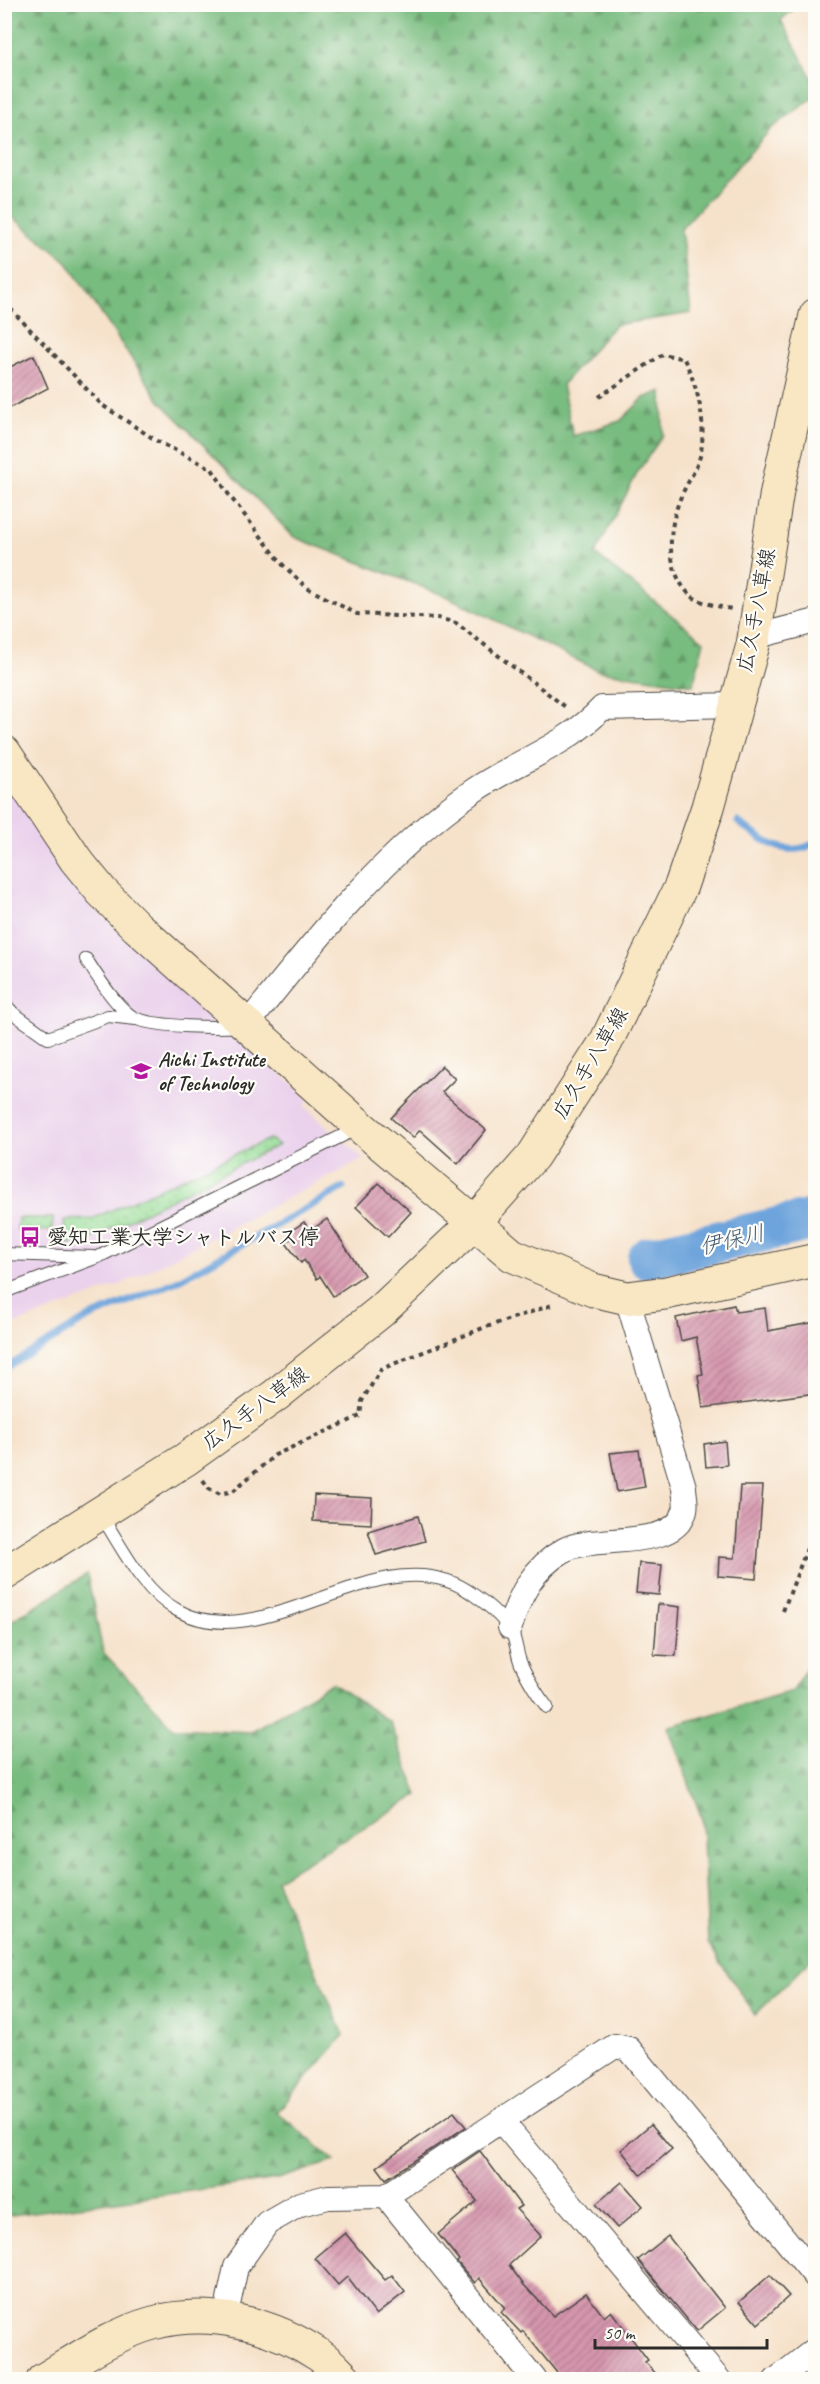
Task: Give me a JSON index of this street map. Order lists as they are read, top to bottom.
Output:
{
  "streets": {
    "main road": ["広久手八草線"]
  },
  "water": ["伊保川"],
  "places": {
    "school or university": ["Aichi Institute of Technology"],
    "bus stop": ["愛知工業大学シャトルバス停"]
  },
  "scale_bar": "50 m"
}
